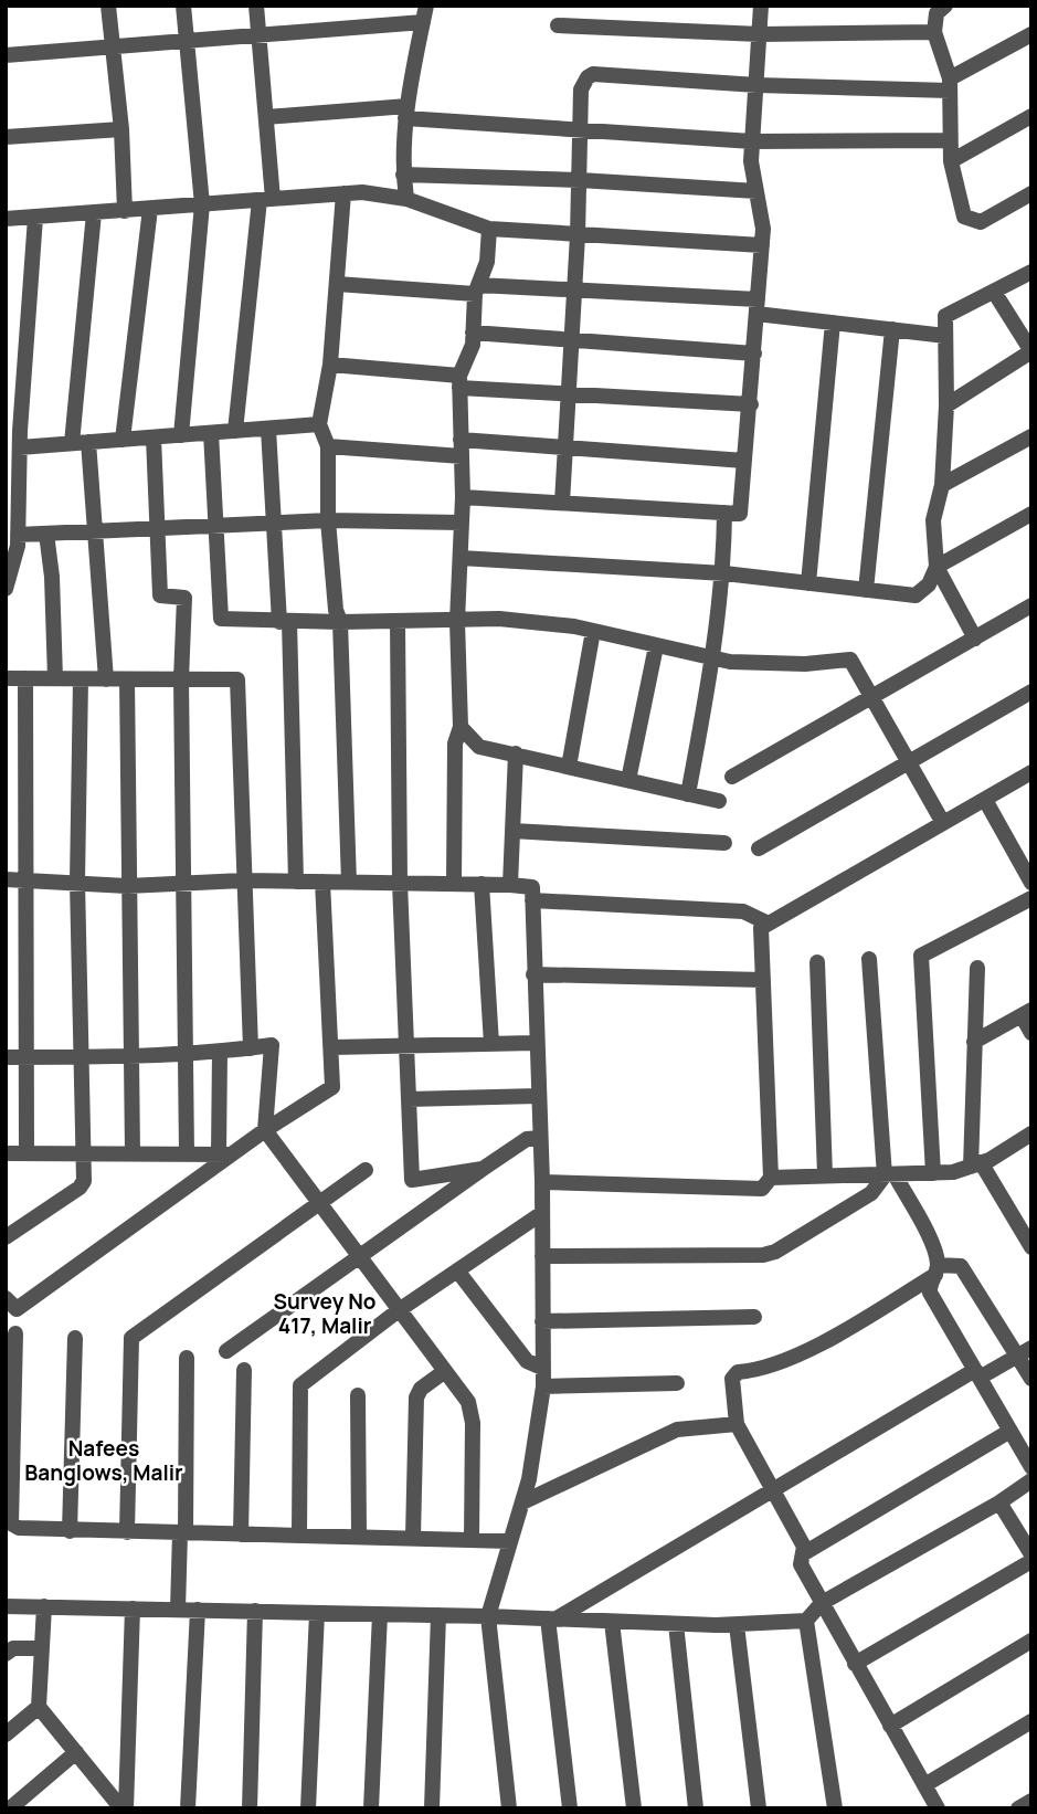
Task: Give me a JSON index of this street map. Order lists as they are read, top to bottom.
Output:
{
  "districts": ["Survey No 417, Malir", "Nafees Banglows, Malir"]
}
